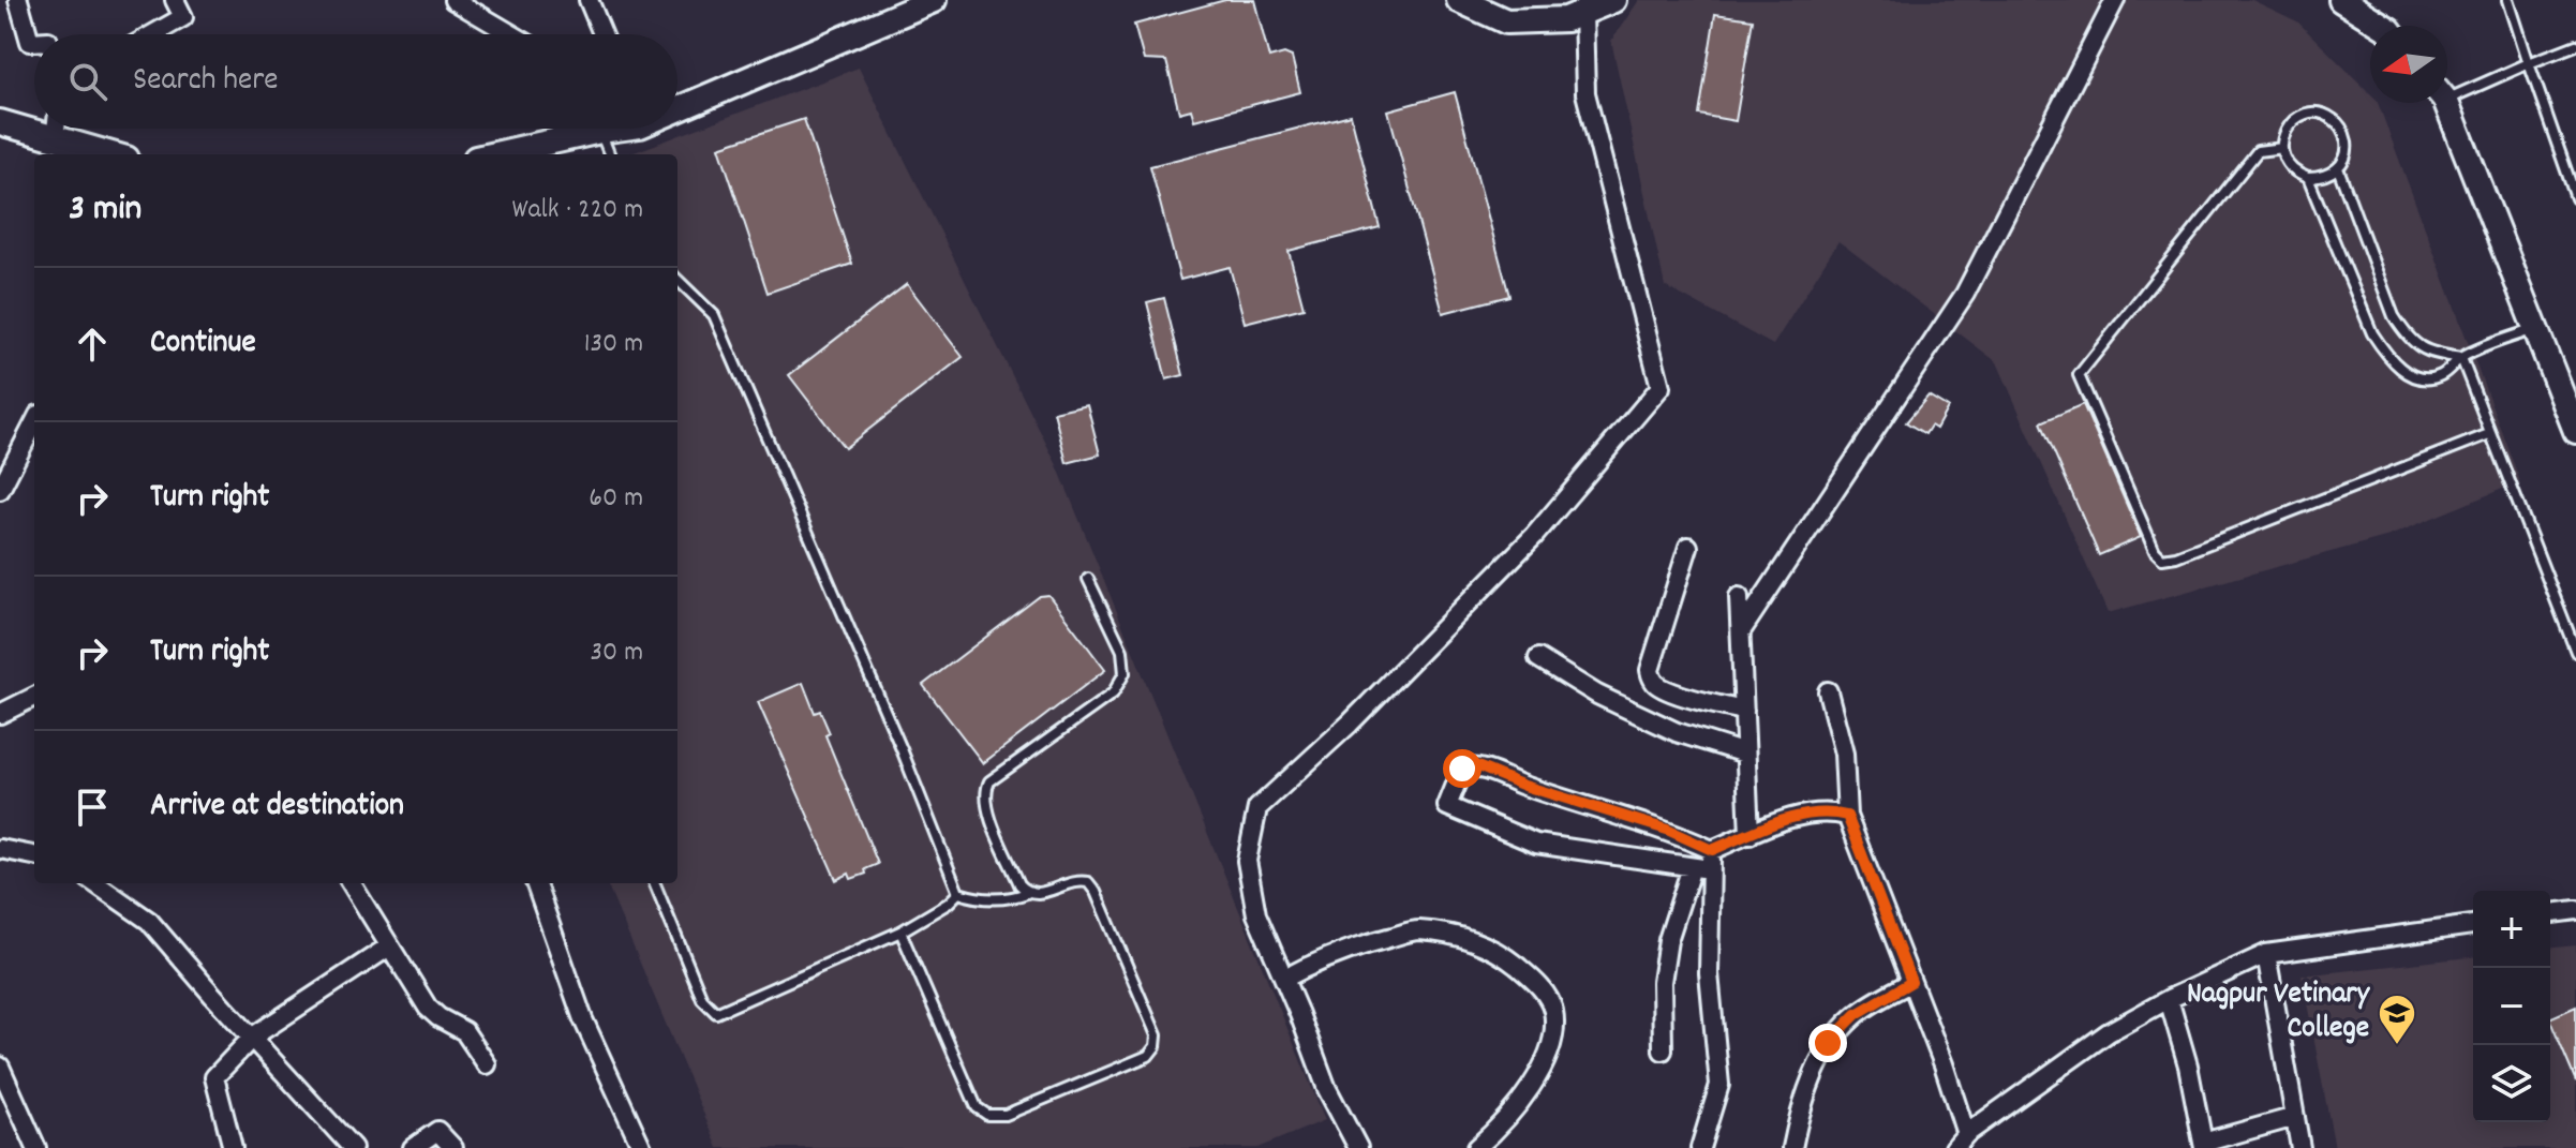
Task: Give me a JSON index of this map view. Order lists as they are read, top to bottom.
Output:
{
  "places": {
    "school or university": ["Nagpur Vetinary College"]
  },
  "north": "left",
  "page": {
    "search": "Search here",
    "heading": ["3 min", "Walk · 220 m"],
    "list": [
      ["Continue", "130 m"],
      ["Turn right", "60 m"],
      ["Turn right", "30 m"],
      "Arrive at destination"
    ],
    "map_buttons": ["+", "−"]
  }
}
